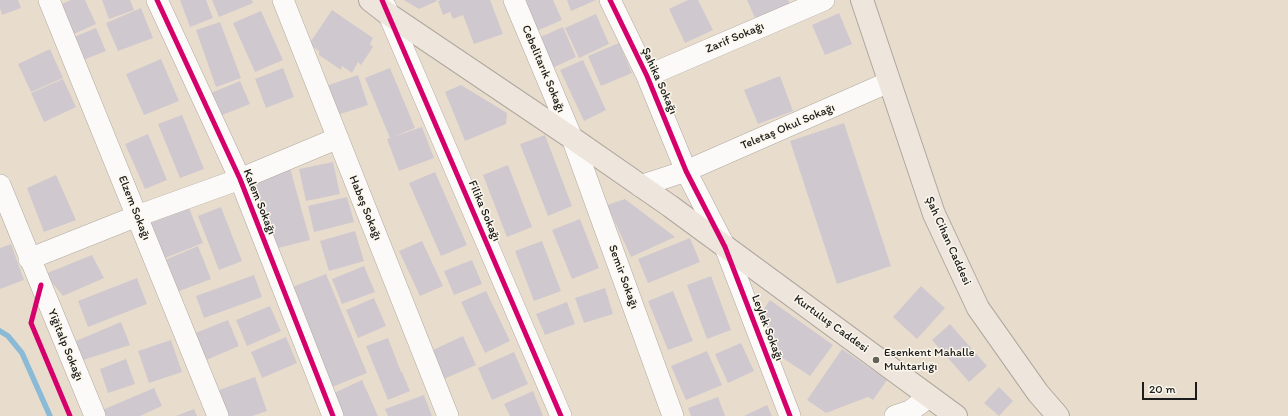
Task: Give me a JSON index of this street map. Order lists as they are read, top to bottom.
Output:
{
  "streets": {
    "main road": ["Şah Cihan Caddesi", "Kurtuluş Caddesi"],
    "street": [
      "Zarif Sokağı",
      "Cebelitarık Sokağı",
      "Şahika Sokağı",
      "Teletaş Okul Sokağı",
      "Kalem Sokağı",
      "Elzem Sokağı",
      "Habeş Sokağı",
      "Filika Sokağı",
      "Semir Sokağı",
      "Leylek Sokağı",
      "Yiğitalp Sokağı"
    ]
  },
  "crossings": [
    ["Zarif Sokağı", "Şahika Sokağı"],
    ["Cebelitarık Sokağı", "Semir Sokağı"],
    ["Cebelitarık Sokağı", "Kurtuluş Caddesi"],
    ["Şahika Sokağı", "Teletaş Okul Sokağı"],
    ["Şahika Sokağı", "Kurtuluş Caddesi"],
    ["Şahika Sokağı", "Leylek Sokağı"],
    ["Teletaş Okul Sokağı", "Şah Cihan Caddesi"],
    ["Teletaş Okul Sokağı", "Kurtuluş Caddesi"],
    ["Filika Sokağı", "Kurtuluş Caddesi"],
    ["Semir Sokağı", "Kurtuluş Caddesi"],
    ["Kurtuluş Caddesi", "Leylek Sokağı"]
  ],
  "places": ["Esenkent Mahalle Muhtarlığı"],
  "scale_bar": "20 m"
}
